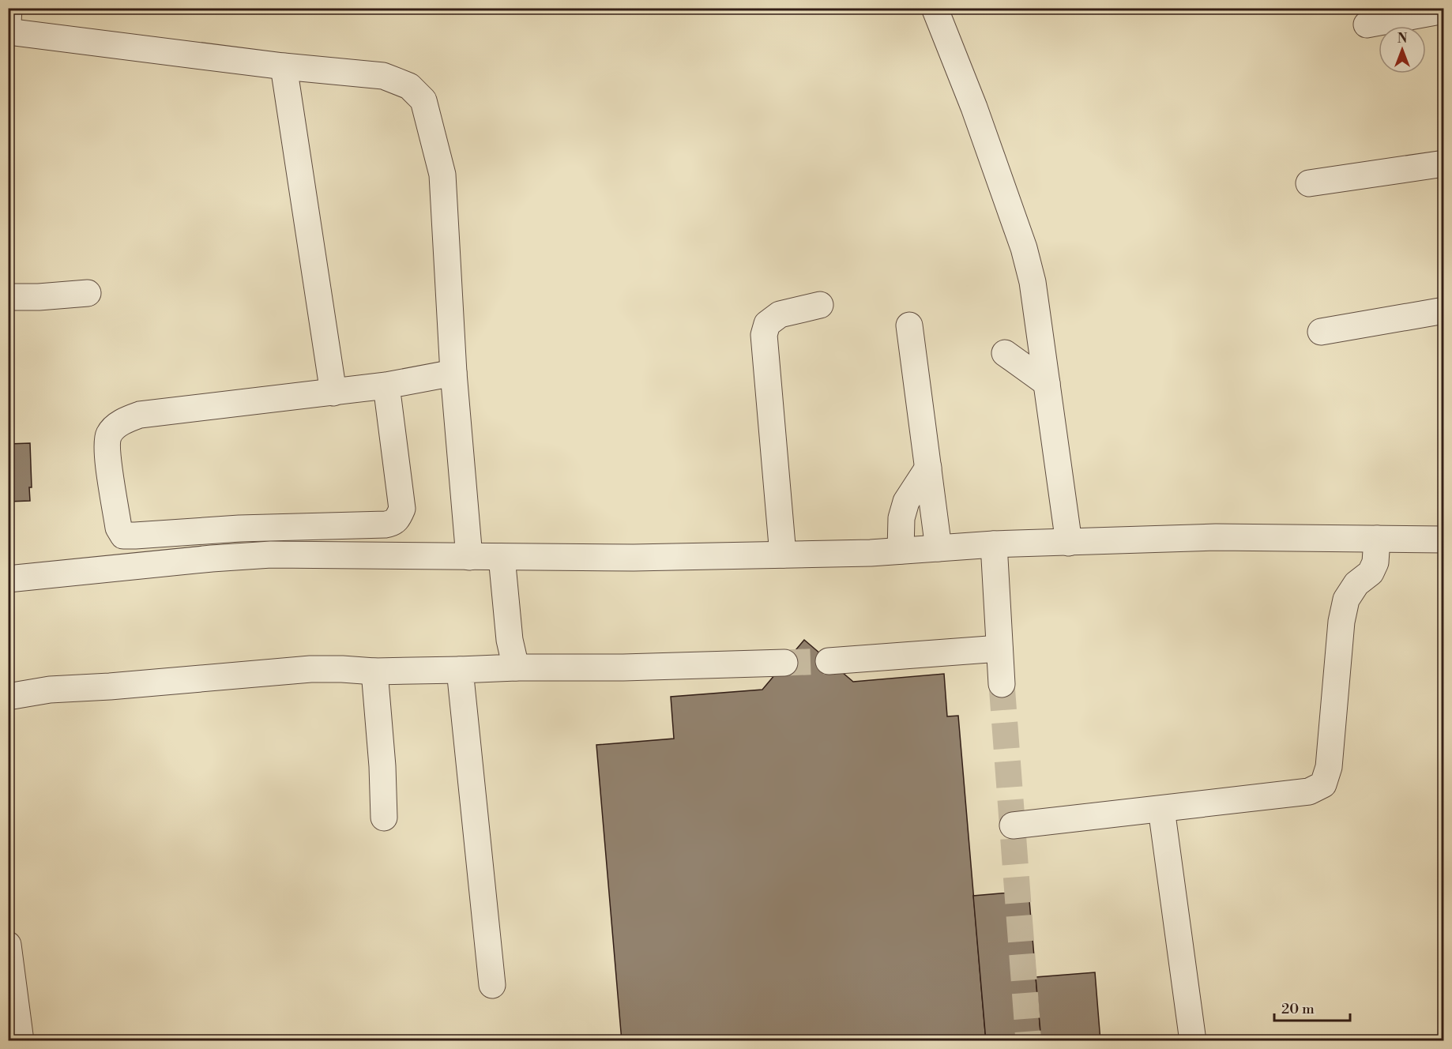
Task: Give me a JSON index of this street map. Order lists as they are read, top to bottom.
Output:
{
  "scale_bar": "20 m",
  "north": "top"
}
